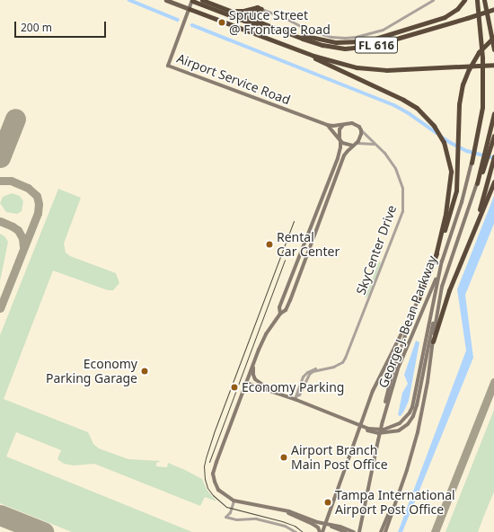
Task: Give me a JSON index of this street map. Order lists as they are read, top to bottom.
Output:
{
  "streets": {
    "highway": ["FL 616"],
    "street": ["Airport Service Road", "SkyCenter Drive", "George J. Bean Parkway"]
  },
  "crossings": [
    ["FL 616", "Airport Service Road"],
    ["Airport Service Road", "SkyCenter Drive"]
  ],
  "places": [
    "Spruce Street @ Frontage Road",
    "Rental Car Center",
    "Economy Parking Garage",
    "Economy Parking",
    "Airport Branch Main Post Office",
    "Tampa International Airport Post Office"
  ],
  "scale_bar": "200 m"
}
